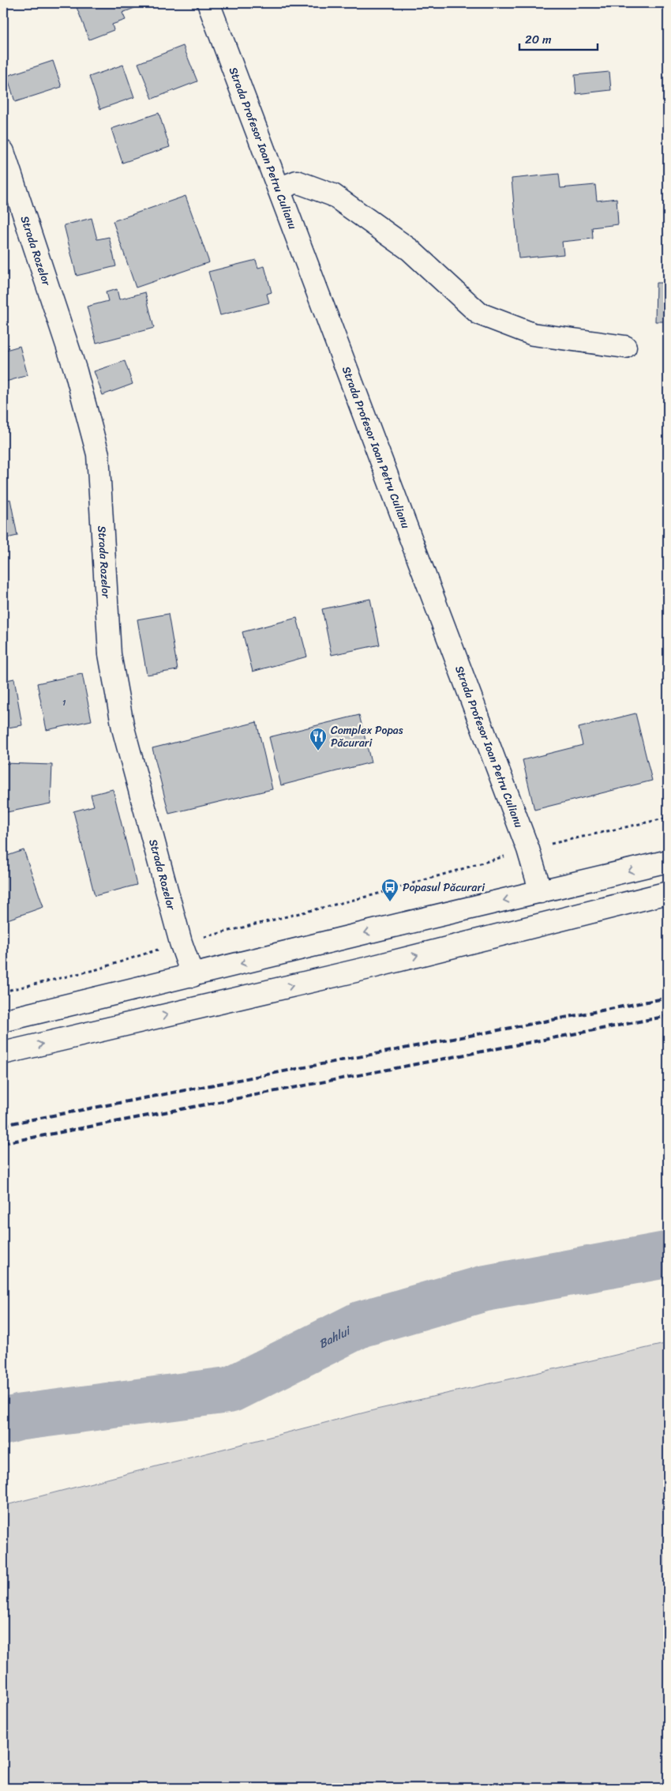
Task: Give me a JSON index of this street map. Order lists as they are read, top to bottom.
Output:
{
  "streets": {
    "main road": ["Strada Profesor Ioan Petru Culianu", "Strada Rozelor"]
  },
  "water": ["Bahlui"],
  "places": {
    "restaurant": ["Complex Popas Păcurari"],
    "bus stop": ["Popasul Păcurari"]
  },
  "house_numbers": ["1"],
  "scale_bar": "20 m"
}
